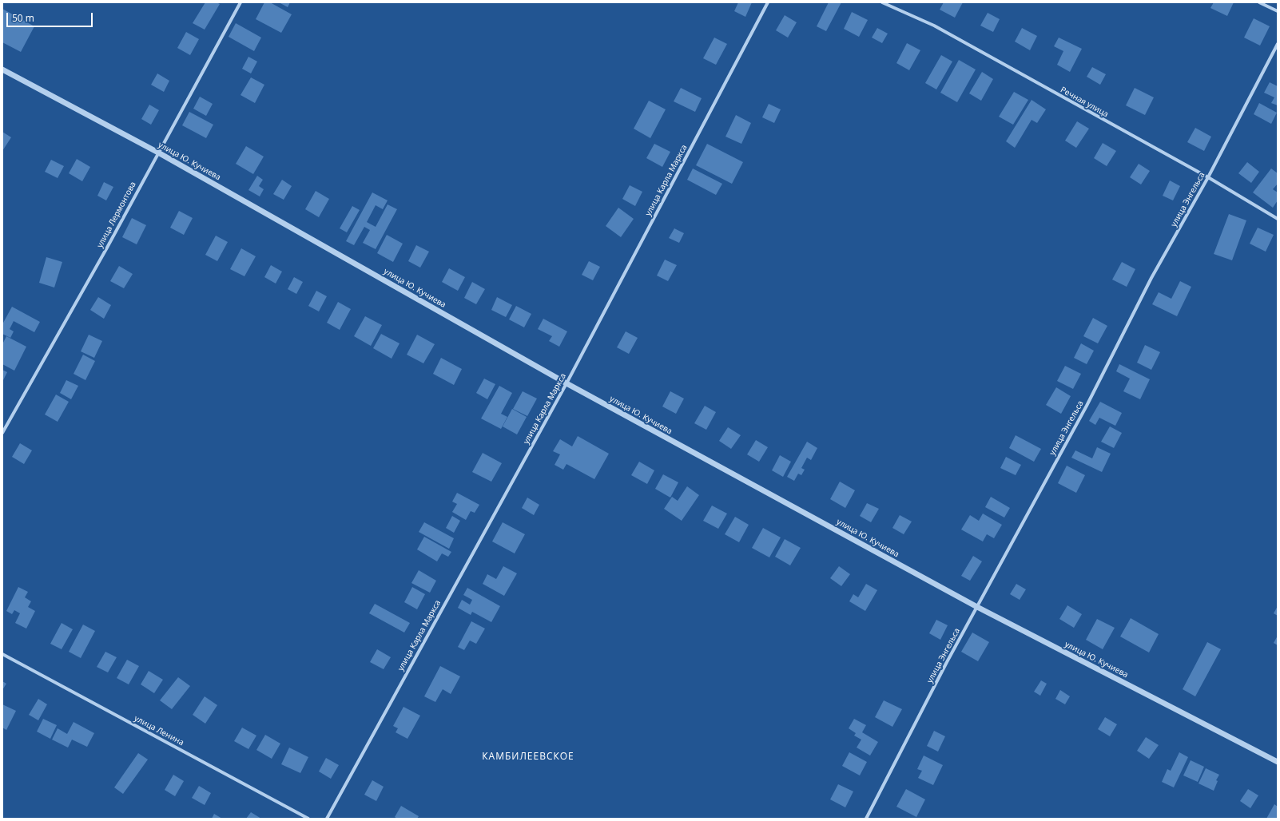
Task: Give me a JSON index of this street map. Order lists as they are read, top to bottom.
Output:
{
  "streets": {
    "street": [
      "Речная улица",
      "улица Ю. Кучиева",
      "улица Карла Маркса",
      "улица Энгельса",
      "улица Лермонтова",
      "улица Ленина"
    ]
  },
  "crossings": [
    ["Речная улица", "улица Энгельса"],
    ["улица Ю. Кучиева", "улица Карла Маркса"],
    ["улица Ю. Кучиева", "улица Энгельса"],
    ["улица Ю. Кучиева", "улица Лермонтова"]
  ],
  "districts": ["КАМБИЛЕЕВСКОЕ"],
  "scale_bar": "50 m"
}
